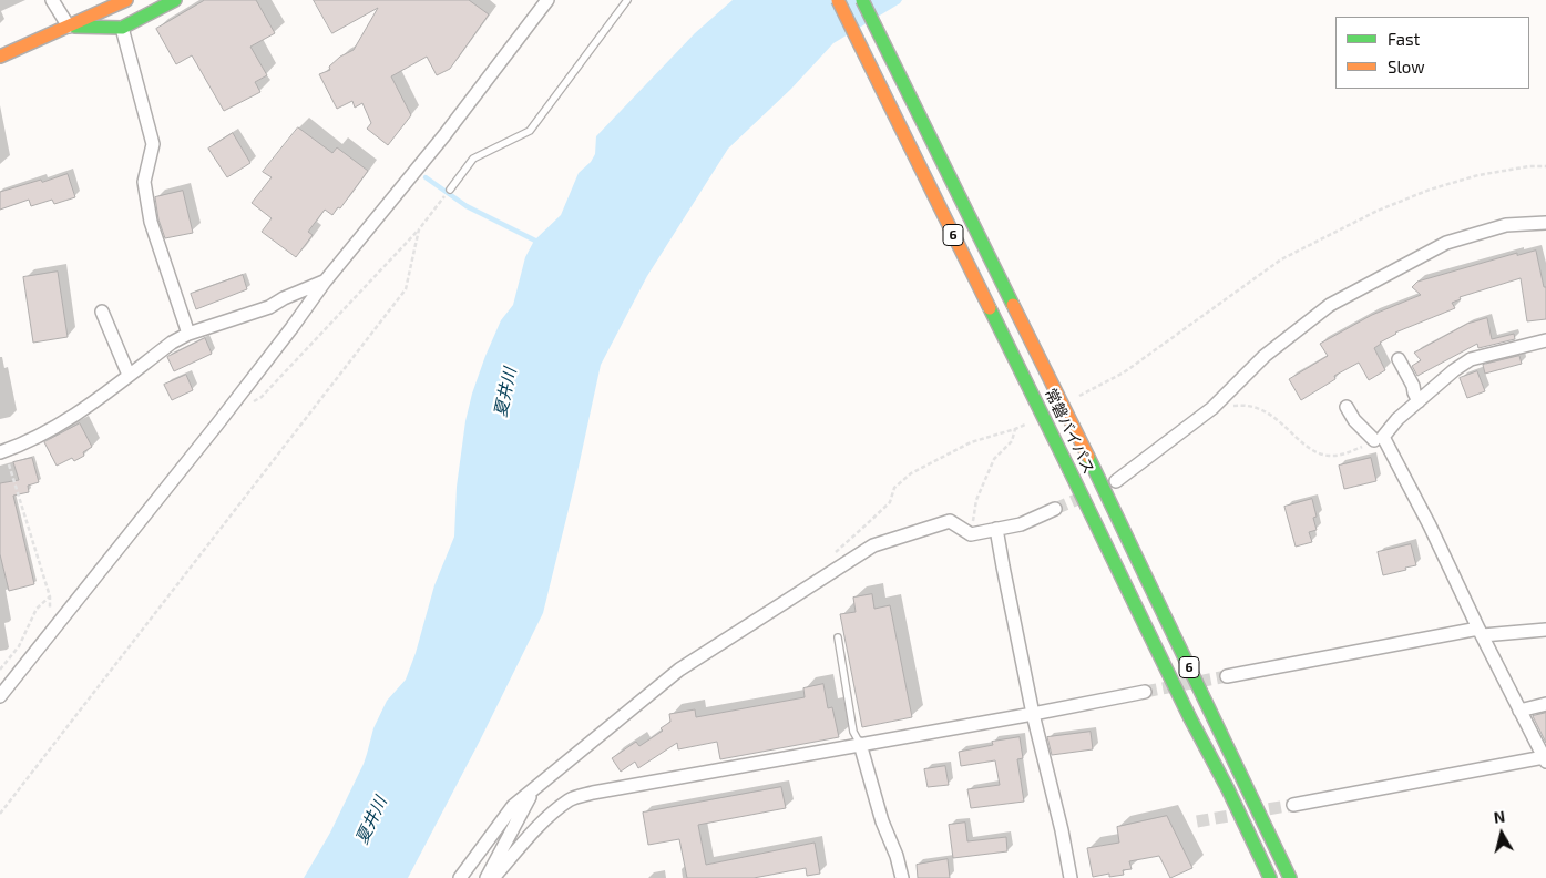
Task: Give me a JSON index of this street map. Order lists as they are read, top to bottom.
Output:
{
  "streets": {
    "highway": ["6", "常磐バイパス"]
  },
  "water": ["夏井川"],
  "legend": ["Fast", "Slow"],
  "north": "top"
}
